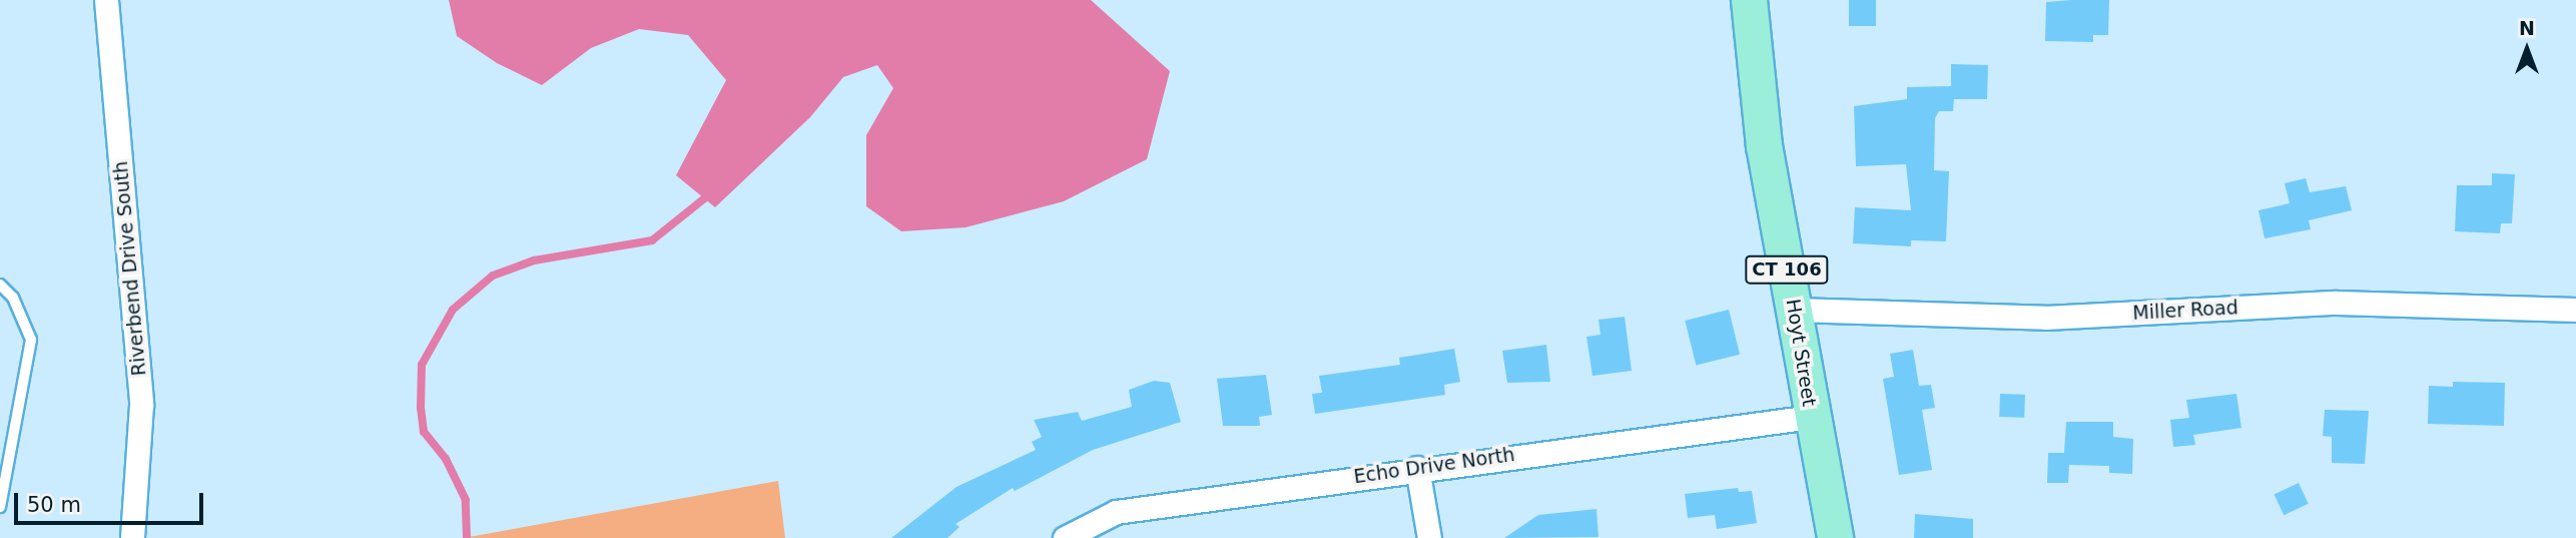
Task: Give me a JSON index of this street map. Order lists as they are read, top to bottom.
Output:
{
  "streets": {
    "main road": ["CT 106", "Hoyt Street"],
    "street": ["Riverbend Drive South", "Miller Road", "Echo Drive North"]
  },
  "crossings": [
    ["Miller Road", "Hoyt Street"],
    ["Hoyt Street", "Echo Drive North"]
  ],
  "scale_bar": "50 m",
  "north": "top"
}
